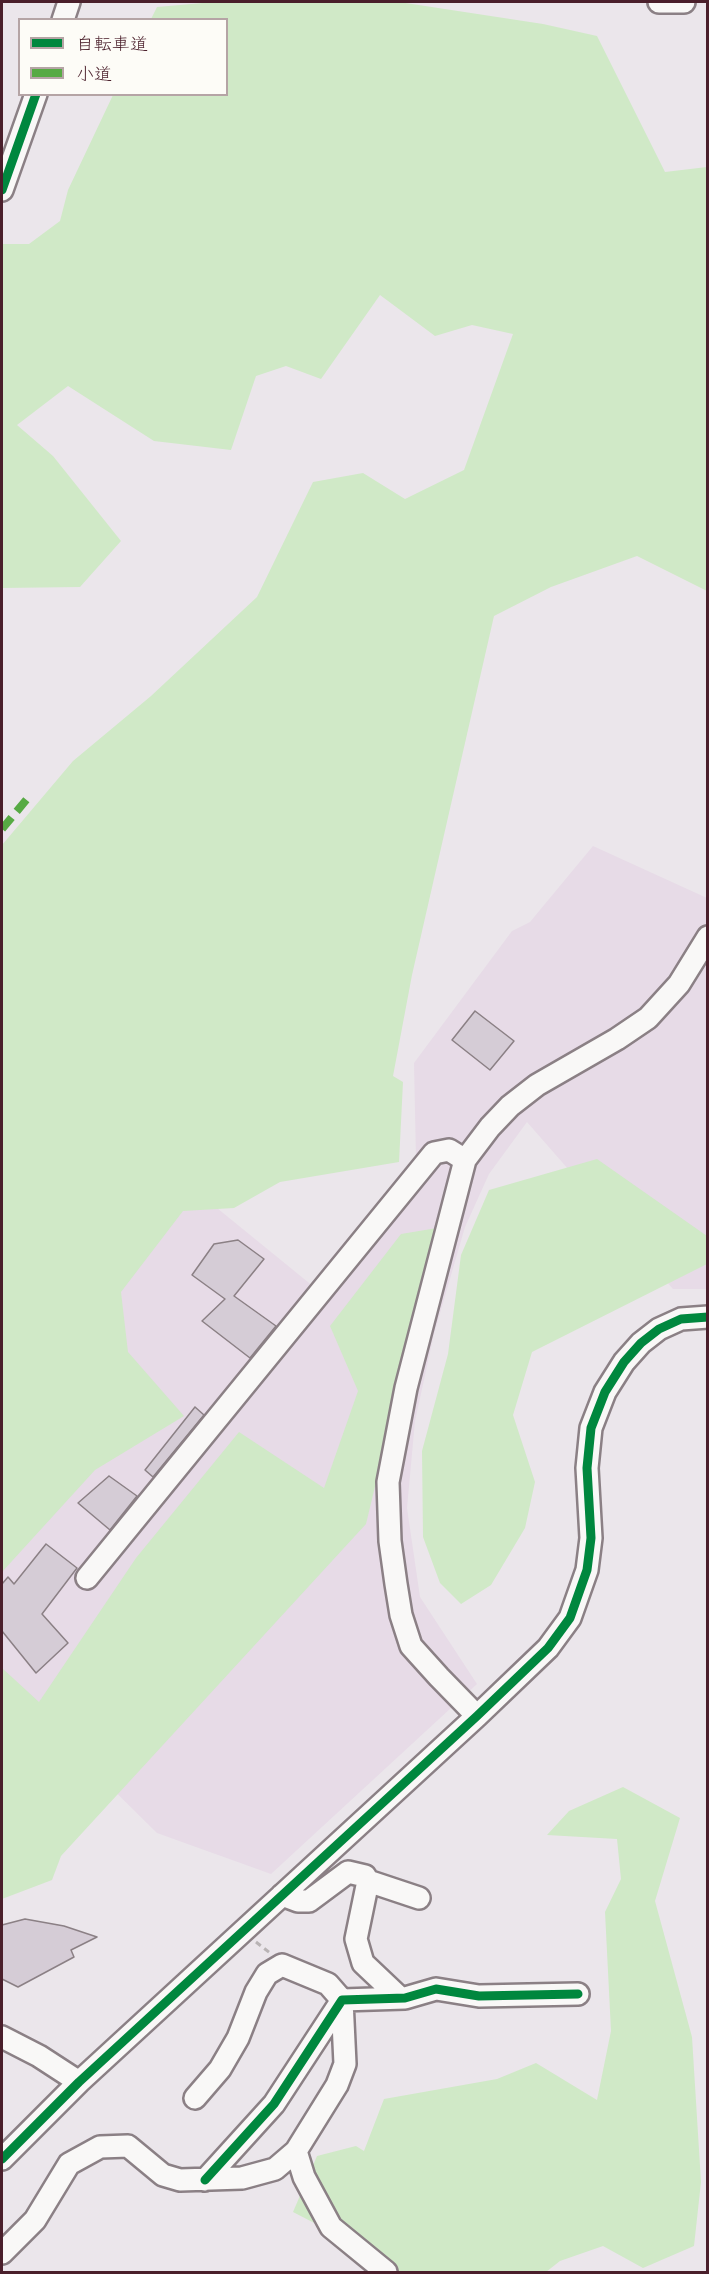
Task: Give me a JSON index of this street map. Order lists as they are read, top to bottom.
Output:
{
  "legend": ["自転車道", "小道"]
}
